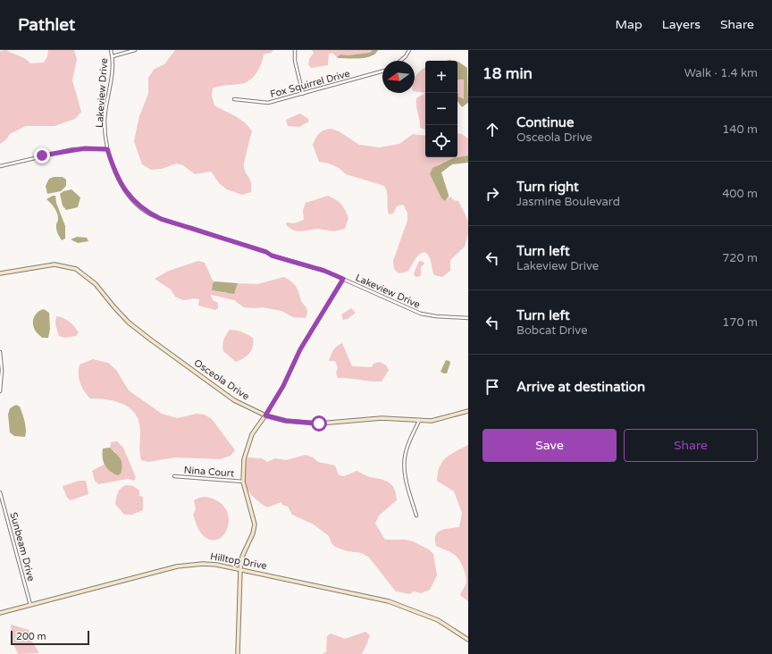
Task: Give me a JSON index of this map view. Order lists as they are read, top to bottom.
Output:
{
  "streets": {
    "street": [
      "Fox Squirrel Drive",
      "Lakeview Drive",
      "Osceola Drive",
      "Nina Court",
      "Sunbeam Drive",
      "Hilltop Drive"
    ]
  },
  "crossings": [
    ["Sunbeam Drive", "Hilltop Drive"]
  ],
  "scale_bar": "200 m",
  "north": "left",
  "page": {
    "header": "Pathlet",
    "nav": ["Map", "Layers", "Share"],
    "heading": ["18 min", "Walk · 1.4 km"],
    "map_buttons": ["+", "−"],
    "list": [
      ["Continue", "Osceola Drive", "140 m"],
      ["Turn right", "Jasmine Boulevard", "400 m"],
      ["Turn left", "Lakeview Drive", "720 m"],
      ["Turn left", "Bobcat Drive", "170 m"],
      "Arrive at destination"
    ],
    "buttons": ["Save", "Share"],
    "scale": "200 m"
  }
}
